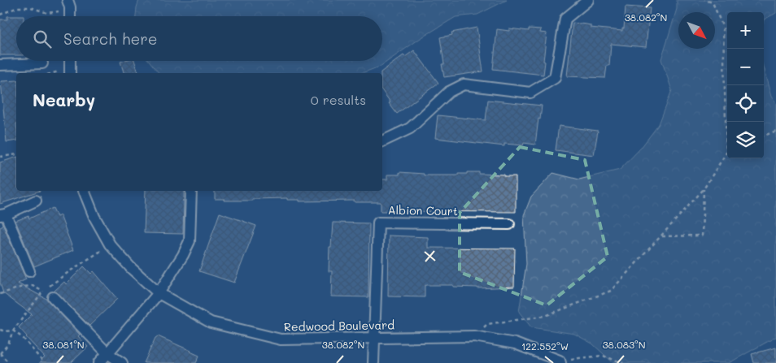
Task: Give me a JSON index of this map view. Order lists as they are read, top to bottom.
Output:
{
  "streets": {
    "street": ["Albion Court", "Redwood Boulevard"]
  },
  "crossings": [
    ["Albion Court", "Redwood Boulevard"]
  ],
  "north": "bottom right",
  "page": {
    "map_buttons": ["+", "−"],
    "search": "Search here",
    "heading": ["Nearby", "0 results"]
  },
  "coordinates": [
    "38.082°N",
    "38.081°N",
    "38.083°N",
    "122.552°W"
  ]
}
